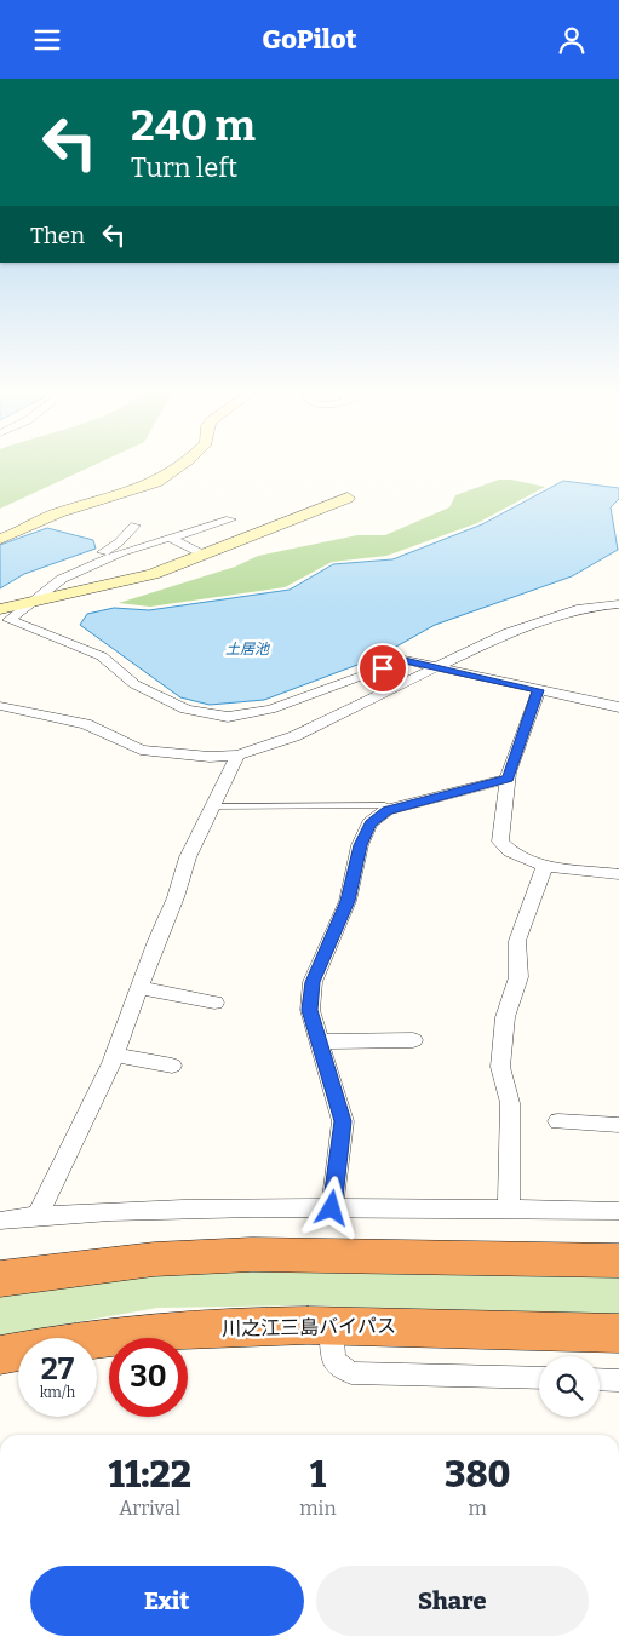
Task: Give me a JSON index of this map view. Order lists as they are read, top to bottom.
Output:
{
  "streets": {
    "highway": ["川之江三島バイパス"]
  },
  "water": ["土居池"],
  "page": {
    "header": "GoPilot",
    "turn": ["240 m", "Turn left"],
    "then": "Then",
    "speed": "27 km/h",
    "limit": "30",
    "eta": [
      "11:22",
      "Arrival",
      "1",
      "min",
      "380",
      "m"
    ],
    "buttons": ["Exit", "Share"]
  }
}
